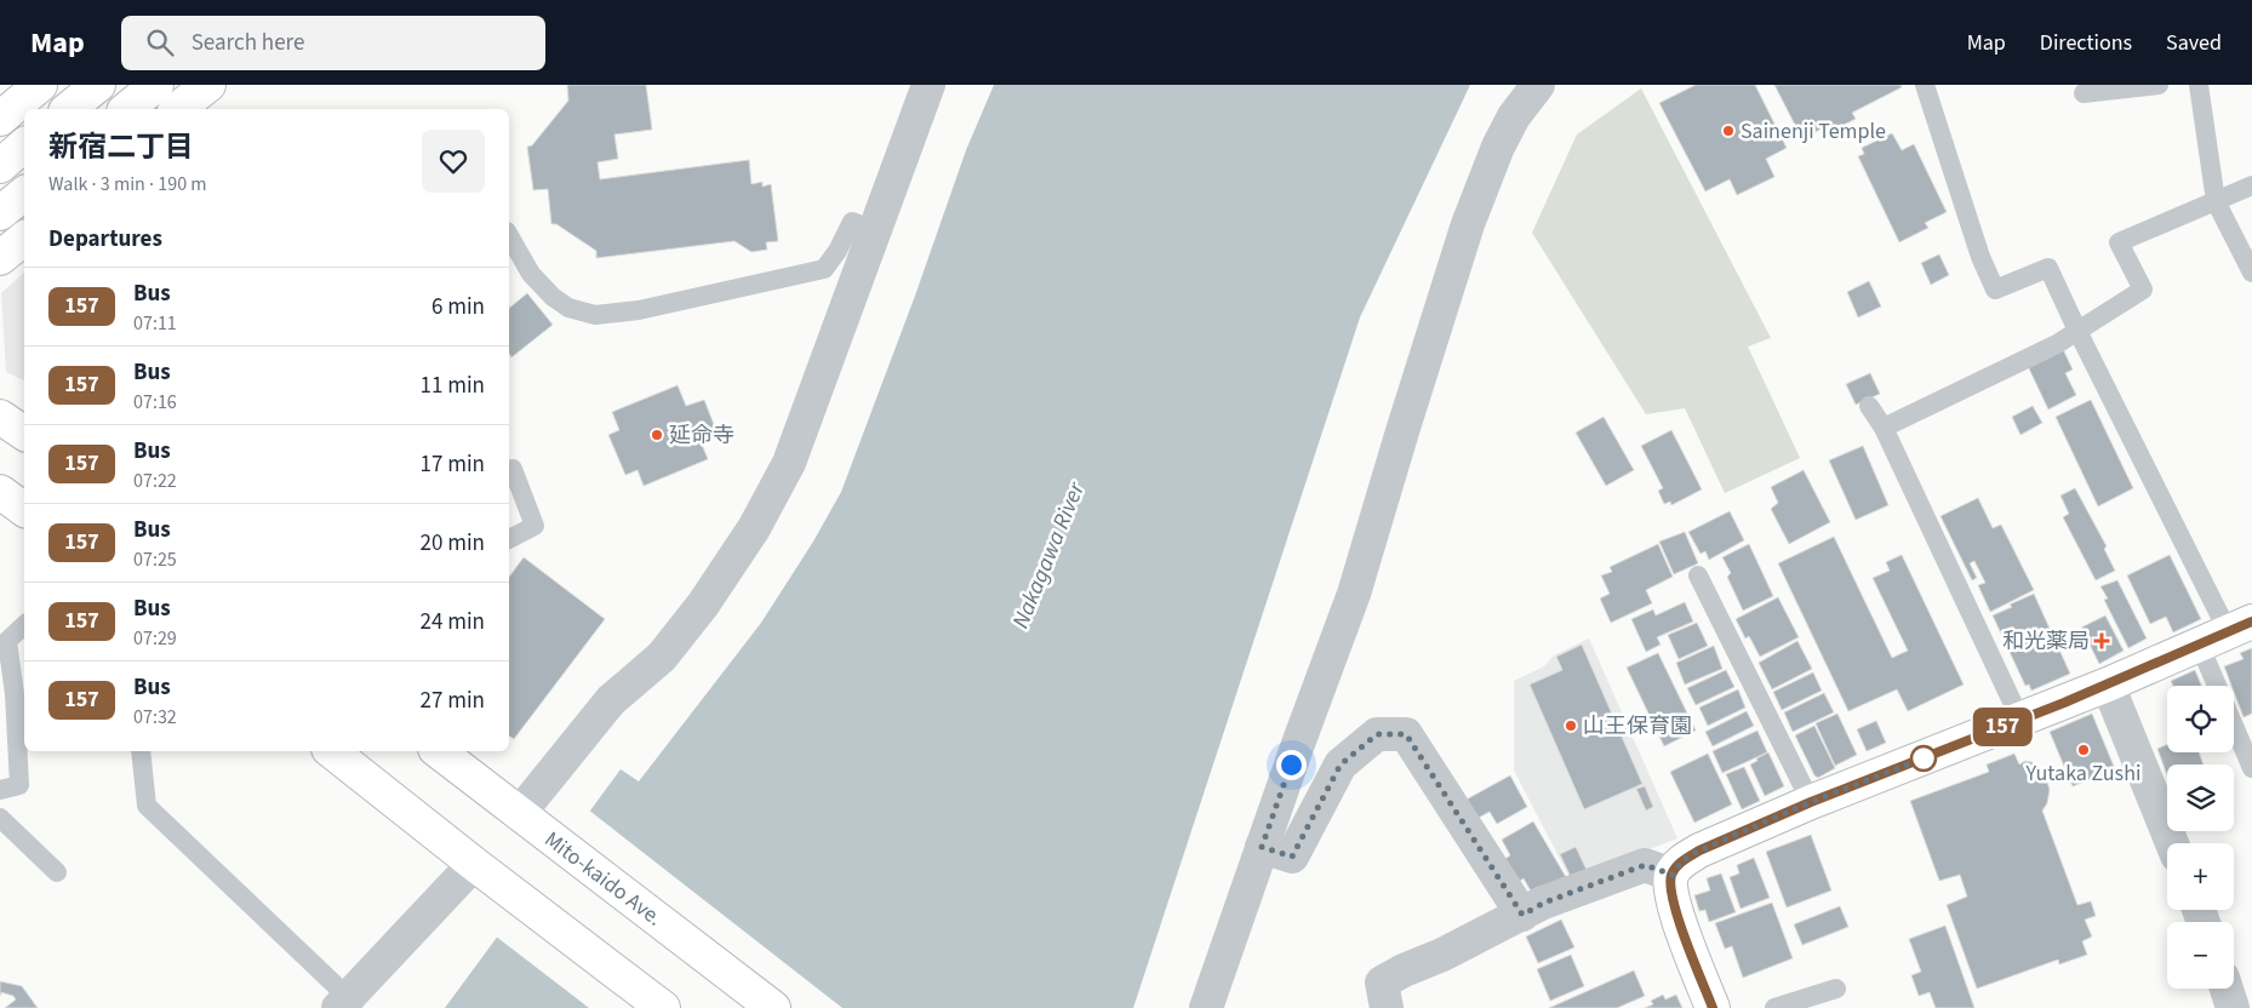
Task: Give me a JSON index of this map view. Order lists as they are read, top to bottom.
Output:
{
  "streets": {
    "main road": ["Mito-kaido Ave."]
  },
  "water": ["Nakagawa River"],
  "places": {
    "other": [
      "Sainenji Temple",
      "延命寺",
      "山王保育園",
      "Yutaka Zushi"
    ],
    "health": ["和光薬局"]
  },
  "lines": ["bus line 157"],
  "page": {
    "header": "Map",
    "search": "Search here",
    "nav": ["Map", "Directions", "Saved"],
    "on_map": "157",
    "heading": [
      ["新宿二丁目", "Walk · 3 min · 190 m"],
      "Departures"
    ],
    "list": [
      {
        "mark": "157",
        "name": "Bus",
        "note": "07:11",
        "value": "6 min"
      },
      {
        "mark": "157",
        "name": "Bus",
        "note": "07:16",
        "value": "11 min"
      },
      {
        "mark": "157",
        "name": "Bus",
        "note": "07:22",
        "value": "17 min"
      },
      {
        "mark": "157",
        "name": "Bus",
        "note": "07:25",
        "value": "20 min"
      },
      {
        "mark": "157",
        "name": "Bus",
        "note": "07:29",
        "value": "24 min"
      },
      {
        "mark": "157",
        "name": "Bus",
        "note": "07:32",
        "value": "27 min"
      }
    ],
    "map_buttons": ["+", "−"]
  }
}
